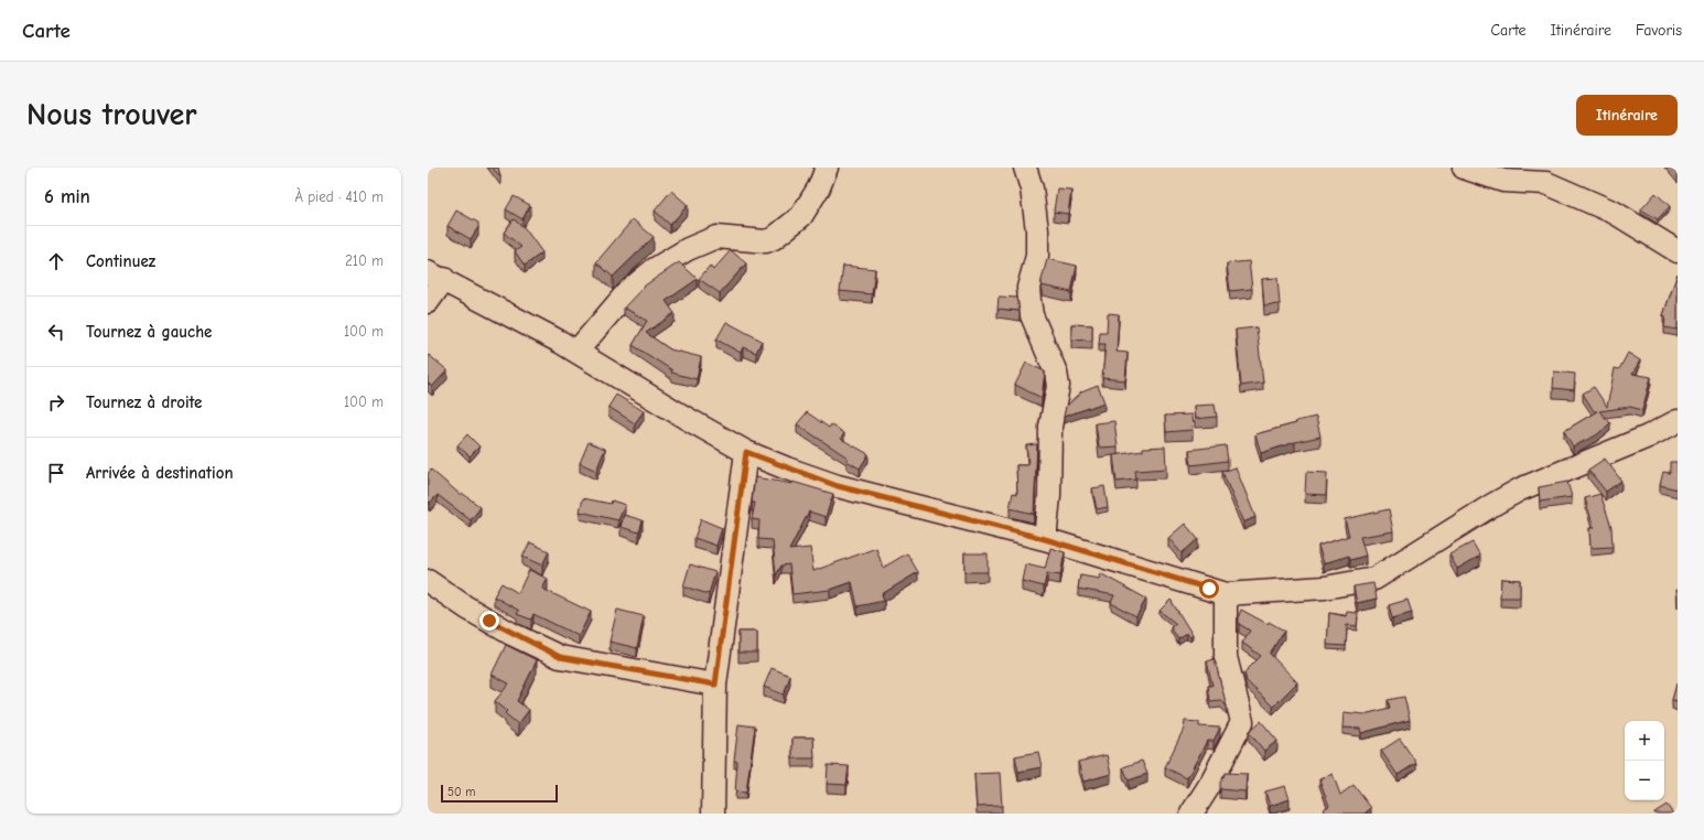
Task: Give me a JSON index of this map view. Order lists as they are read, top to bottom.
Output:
{
  "scale_bar": "50 m",
  "page": {
    "header": "Carte",
    "nav": ["Carte", "Itinéraire", "Favoris"],
    "buttons": "Itinéraire",
    "title": "Nous trouver",
    "heading": ["6 min", "À pied · 410 m"],
    "list": [
      ["Continuez", "210 m"],
      ["Tournez à gauche", "100 m"],
      ["Tournez à droite", "100 m"],
      "Arrivée à destination"
    ],
    "map_buttons": ["+", "−"],
    "scale": "50 m"
  }
}
